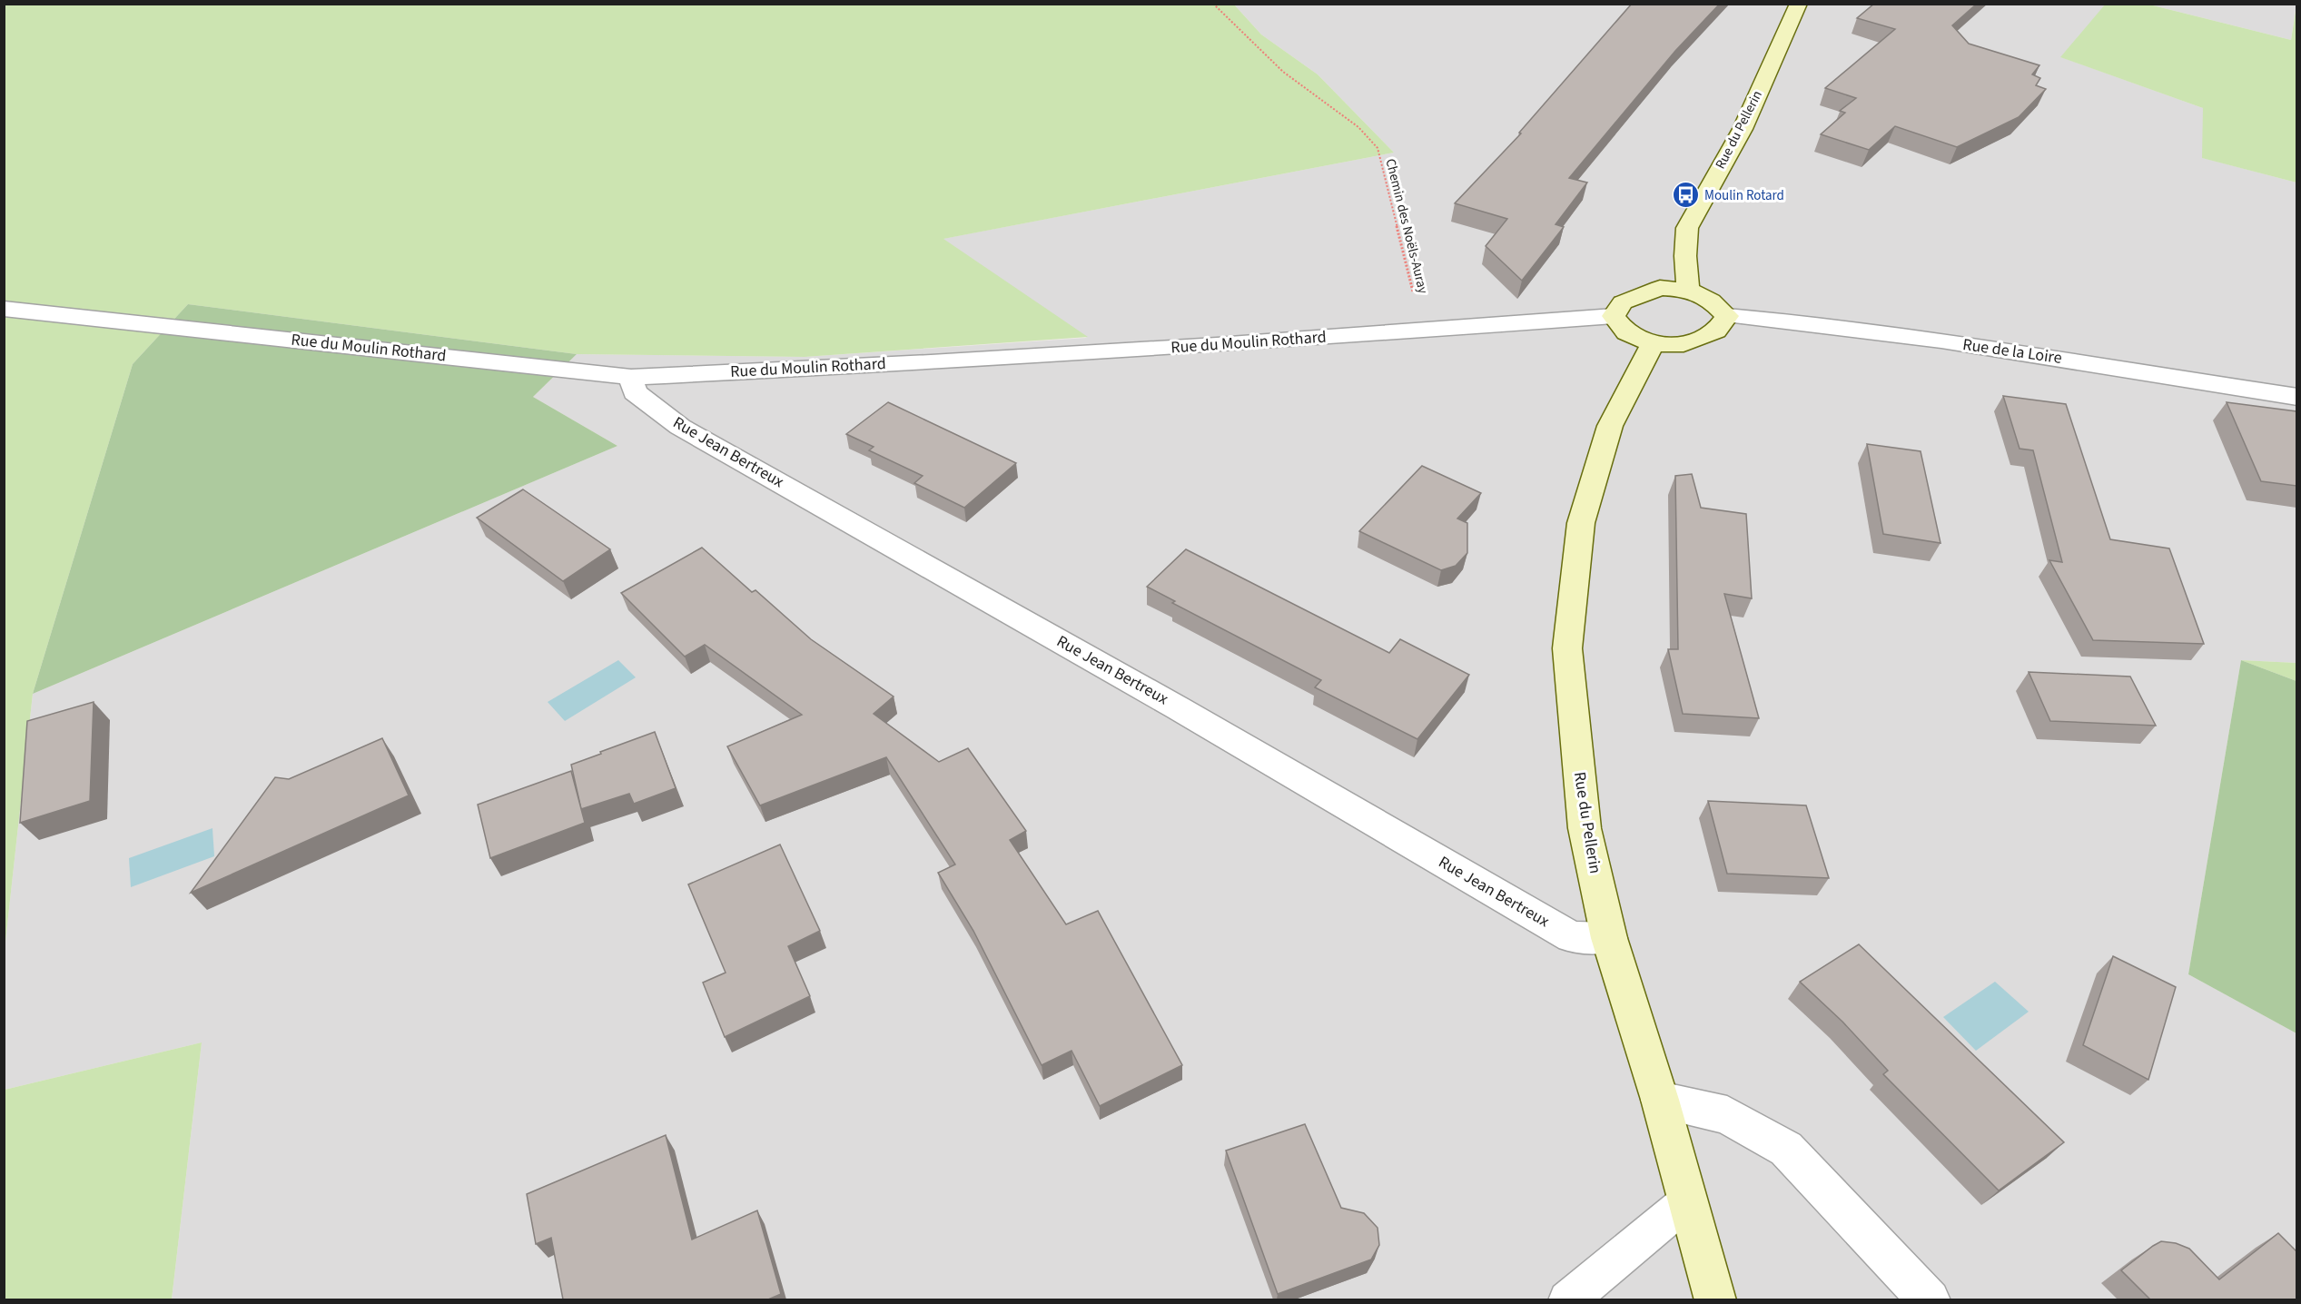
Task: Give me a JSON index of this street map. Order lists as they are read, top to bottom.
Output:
{
  "streets": {
    "main road": ["Rue du Pellerin"],
    "street": ["Rue du Moulin Rothard", "Rue de la Loire", "Rue Jean Bertreux"],
    "path": ["Chemin des Noëls-Auray"]
  },
  "crossings": [
    ["Rue du Pellerin", "Rue Jean Bertreux"],
    ["Chemin des Noëls-Auray", "Rue du Moulin Rothard"],
    ["Rue du Moulin Rothard", "Rue Jean Bertreux"]
  ],
  "places": {
    "bus stop": ["Moulin Rotard"]
  }
}
